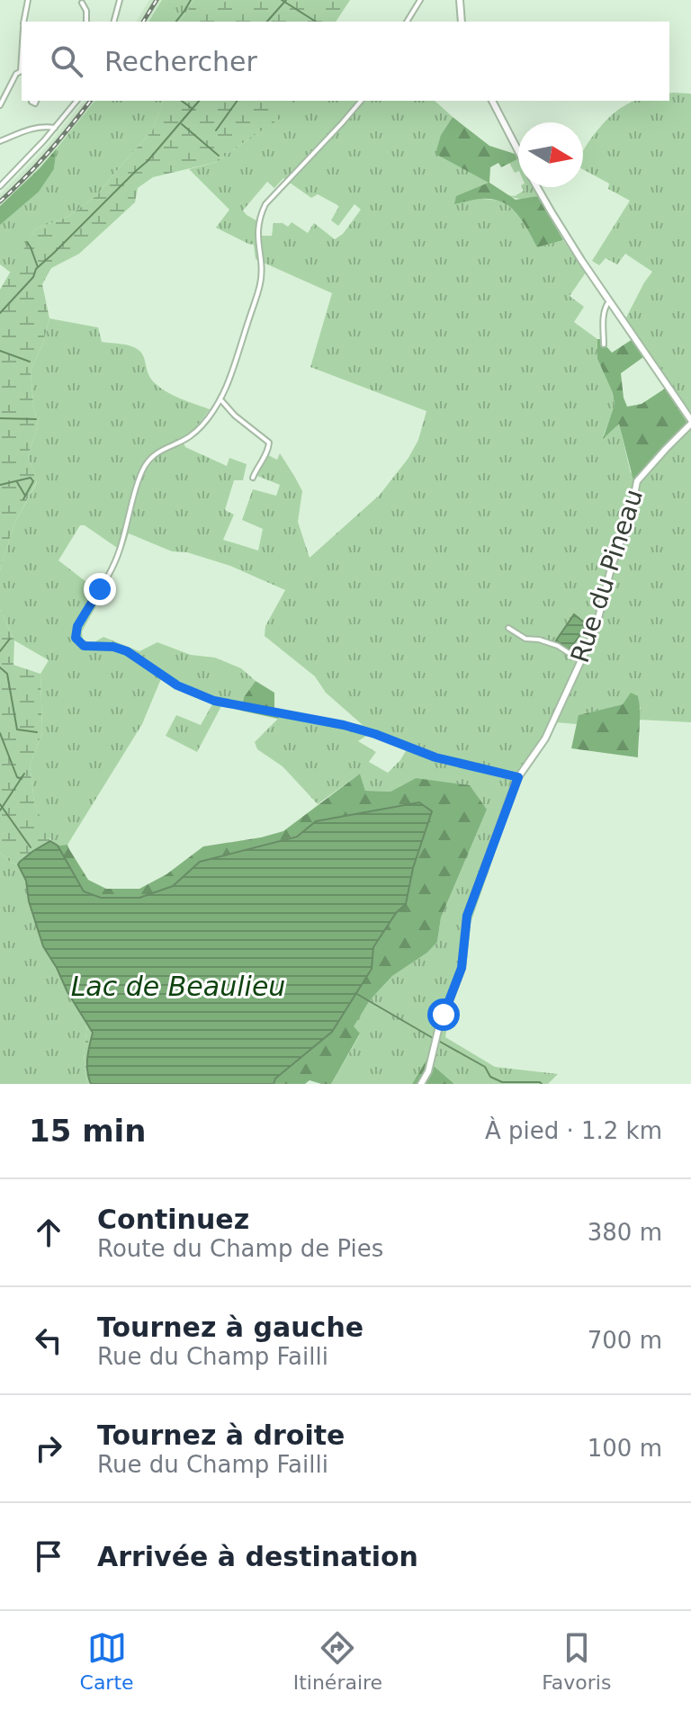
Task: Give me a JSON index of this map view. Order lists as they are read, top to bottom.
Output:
{
  "streets": {
    "street": ["Rue du Pineau"]
  },
  "water": ["Lac de Beaulieu"],
  "north": "right",
  "page": {
    "search": "Rechercher",
    "heading": ["15 min", "À pied · 1.2 km"],
    "list": [
      ["Continuez", "Route du Champ de Pies", "380 m"],
      ["Tournez à gauche", "Rue du Champ Failli", "700 m"],
      ["Tournez à droite", "Rue du Champ Failli", "100 m"],
      "Arrivée à destination"
    ],
    "nav": ["Carte", "Itinéraire", "Favoris"]
  }
}
